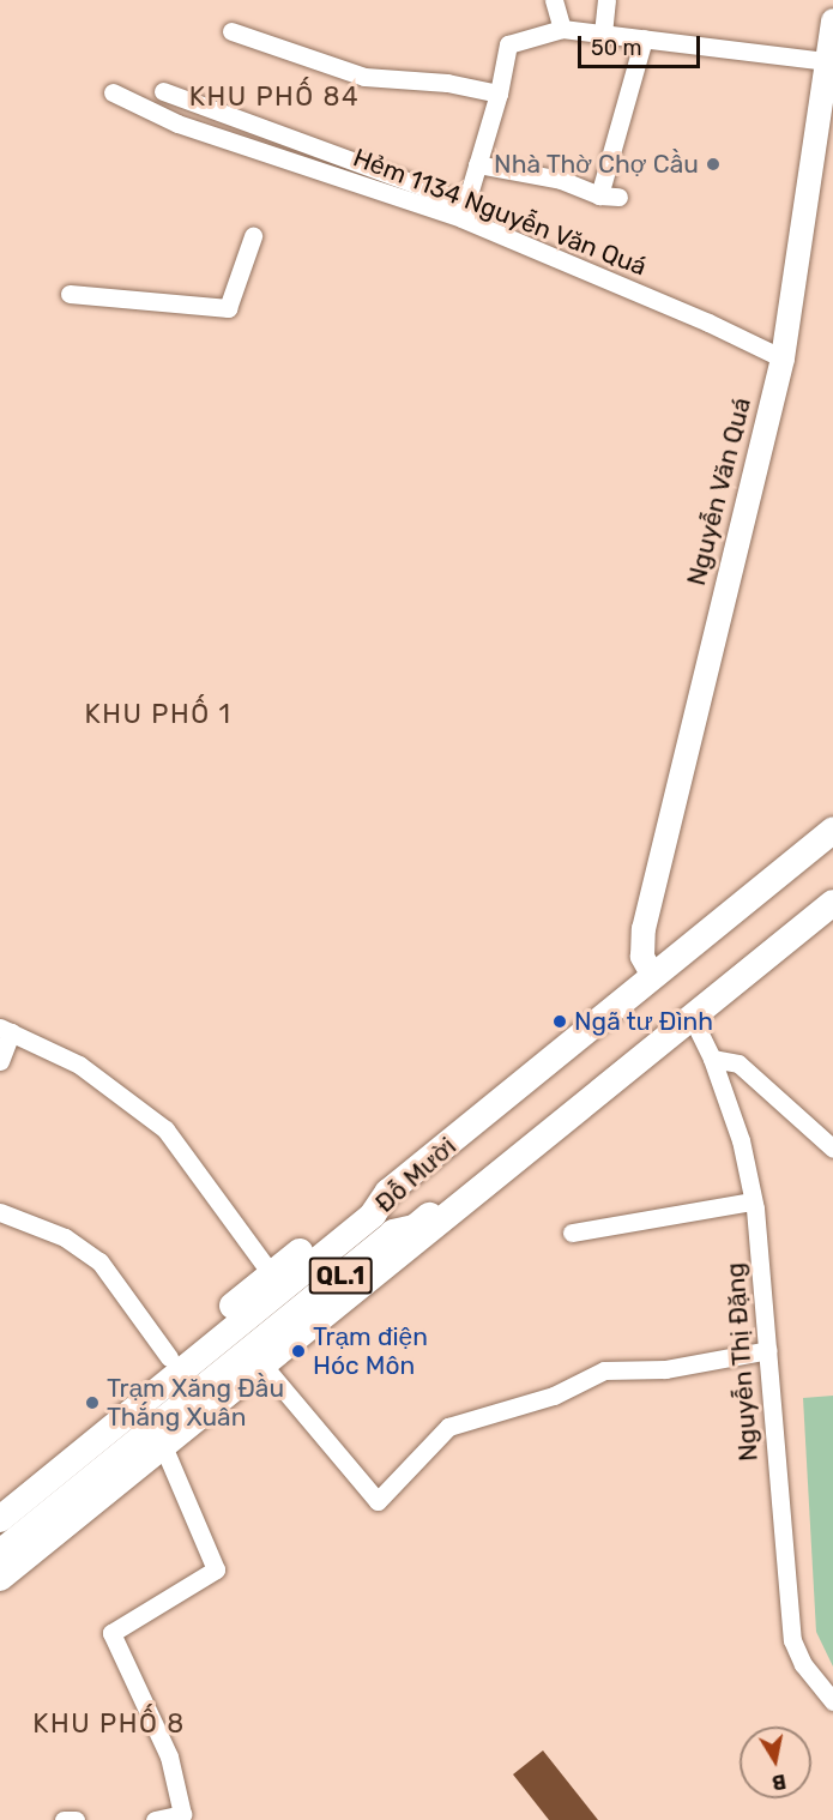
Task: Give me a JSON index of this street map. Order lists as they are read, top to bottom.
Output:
{
  "streets": {
    "highway": ["Đỗ Mười", "QL.1"],
    "main road": ["Nguyễn Văn Quá"],
    "street": ["Hẻm 1134 Nguyễn Văn Quá", "Nguyễn Thị Đặng"]
  },
  "crossings": [
    ["Hẻm 1134 Nguyễn Văn Quá", "Nguyễn Văn Quá"],
    ["Nguyễn Văn Quá", "Đỗ Mười"],
    ["Đỗ Mười", "Nguyễn Thị Đặng"]
  ],
  "districts": ["KHU PHỐ 84", "KHU PHỐ 1", "KHU PHỐ 8"],
  "places": [
    "Nhà Thờ Chợ Cầu",
    "Ngã tư Đình",
    "Trạm điện Hóc Môn",
    "Trạm Xăng Đầu Thắng Xuân"
  ],
  "scale_bar": "50 m",
  "north": "bottom"
}
